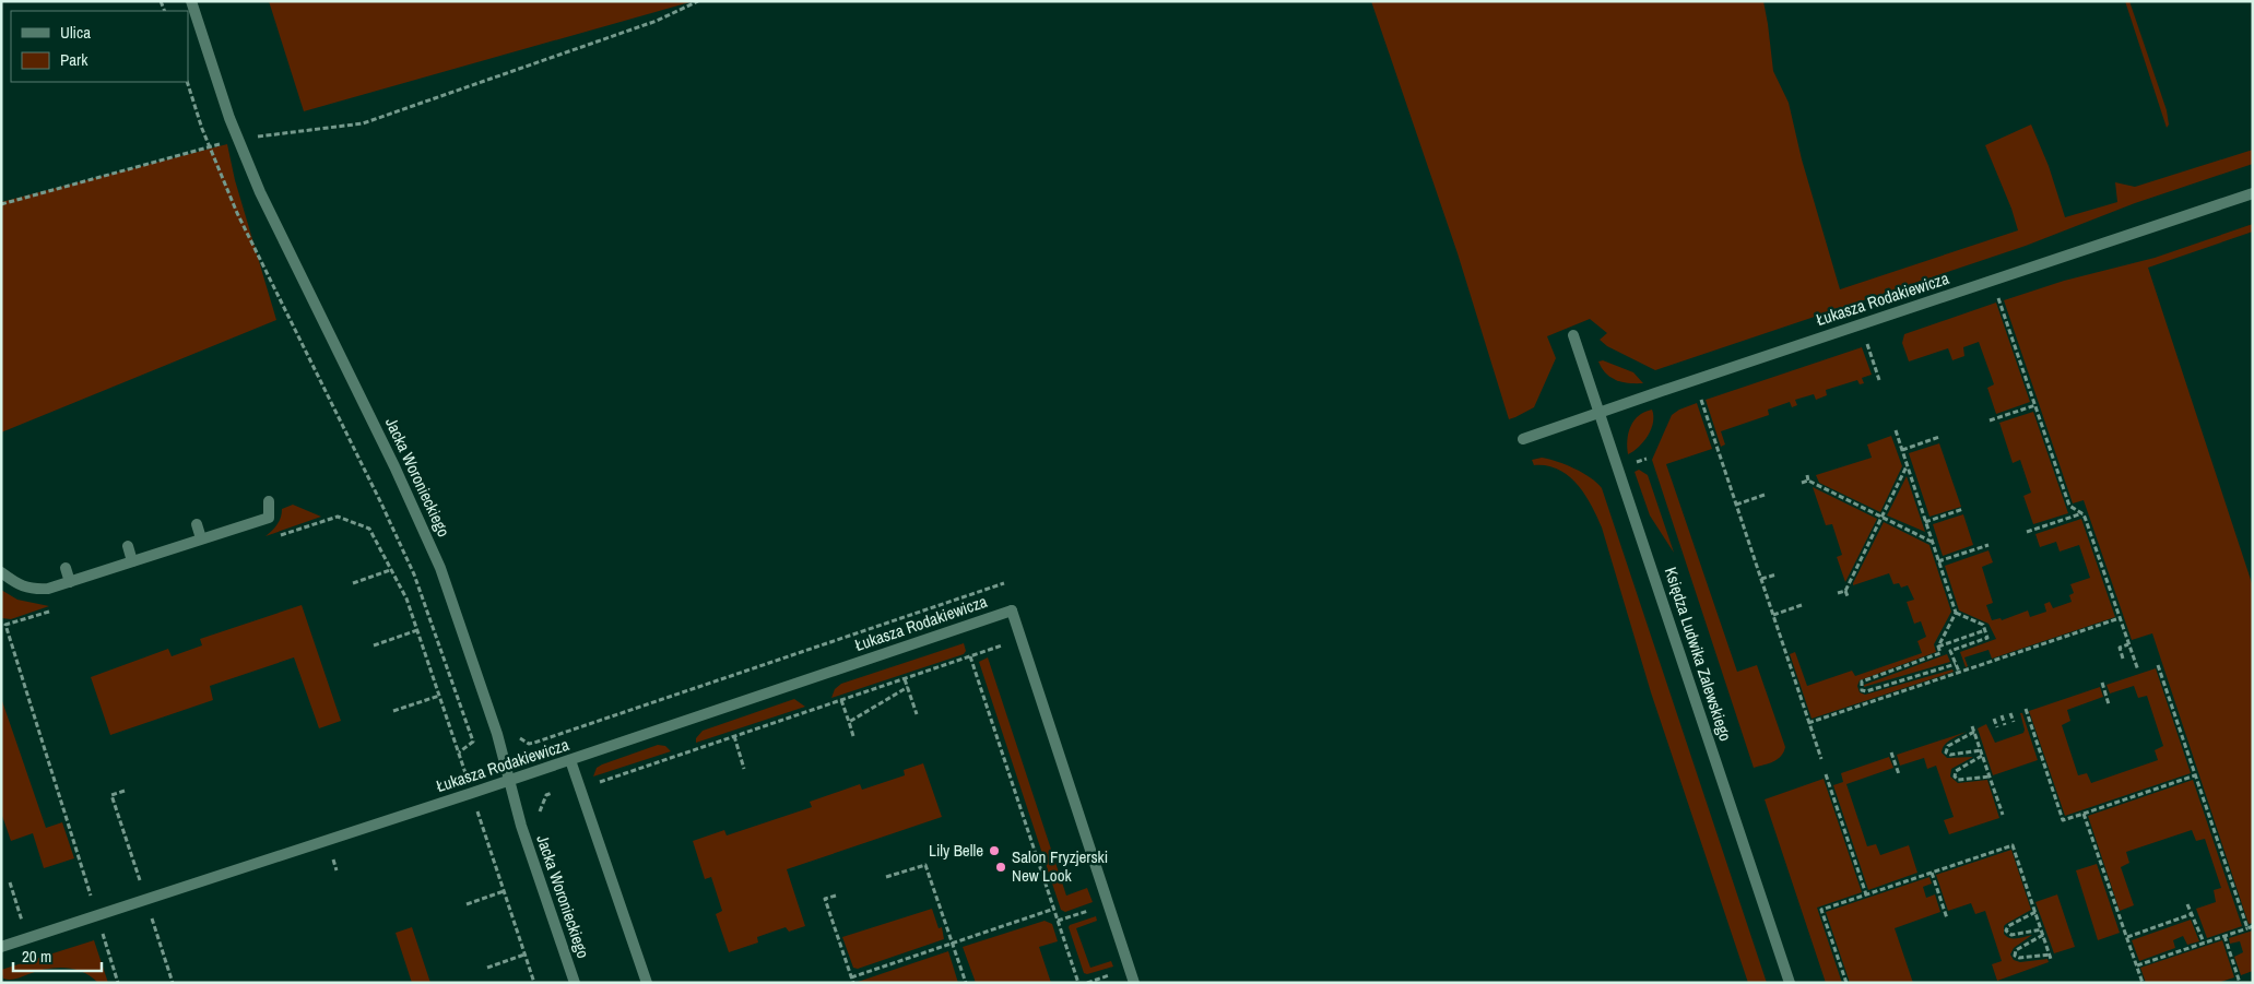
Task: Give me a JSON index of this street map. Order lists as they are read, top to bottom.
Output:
{
  "streets": {
    "street": ["Łukasza Rodakiewicza", "Jacka Woronieckiego", "Księdza Ludwika Zalewskiego"]
  },
  "crossings": [
    ["Łukasza Rodakiewicza", "Jacka Woronieckiego"],
    ["Łukasza Rodakiewicza", "Księdza Ludwika Zalewskiego"]
  ],
  "places": ["Lily Belle", "Salon Fryzjerski New Look"],
  "legend": ["Ulica", "Park"],
  "scale_bar": "20 m"
}
